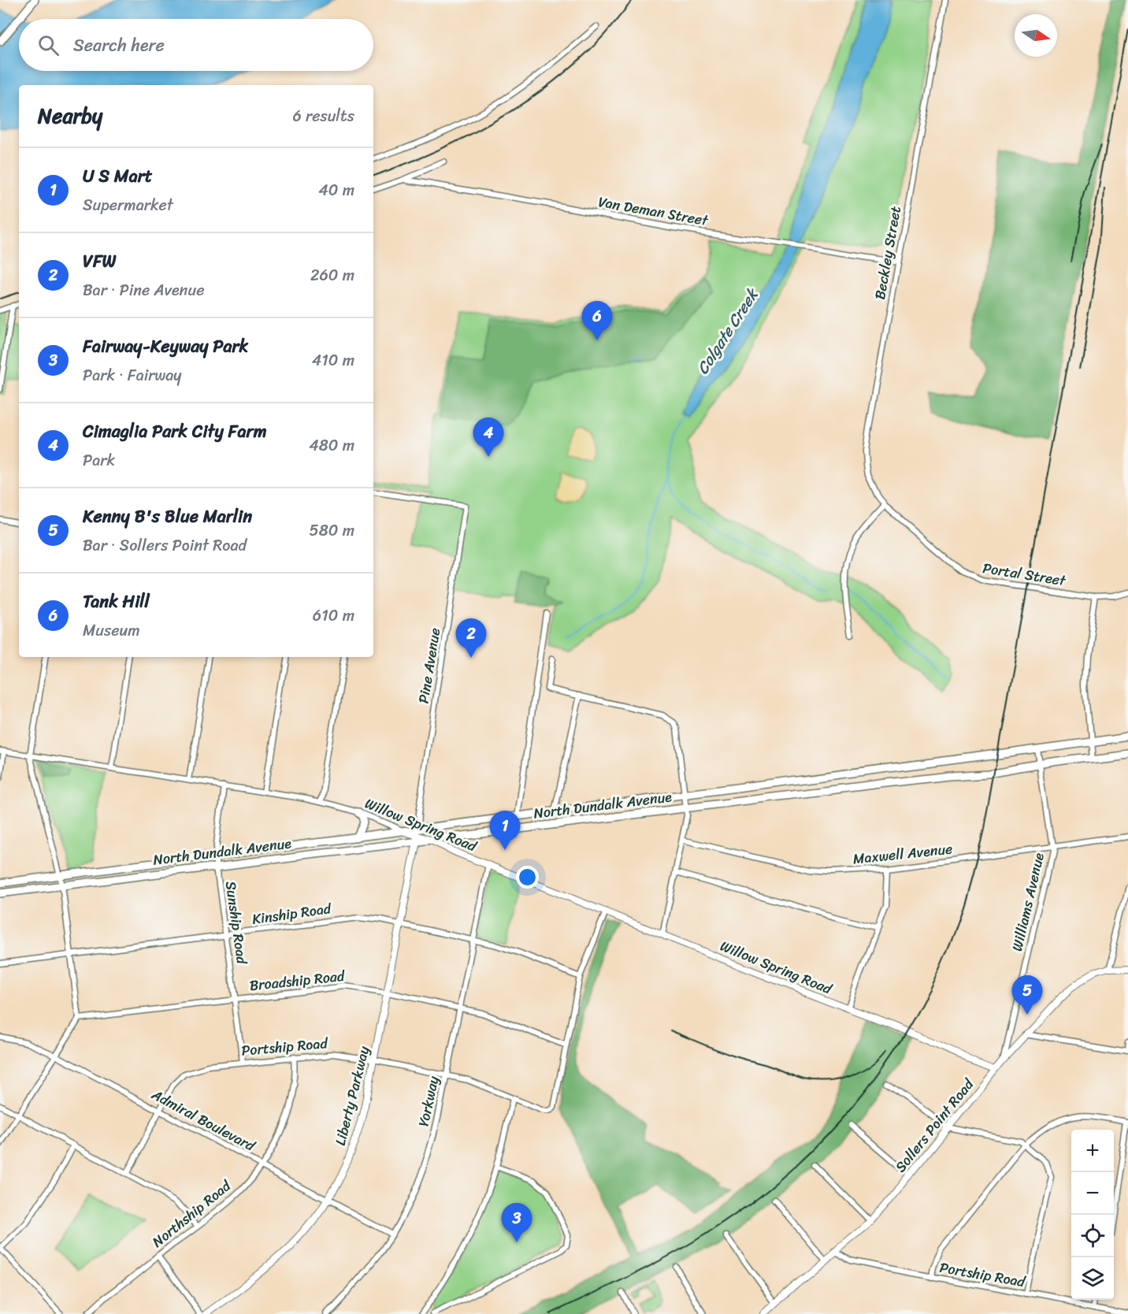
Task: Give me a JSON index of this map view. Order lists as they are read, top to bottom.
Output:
{
  "streets": {
    "main road": ["North Dundalk Avenue"],
    "street": [
      "Van Deman Street",
      "Beckley Street",
      "Portal Street",
      "Pine Avenue",
      "Willow Spring Road",
      "Maxwell Avenue",
      "Williams Avenue",
      "Kinship Road",
      "Sunship Road",
      "Broadship Road",
      "Portship Road",
      "Liberty Parkway",
      "Yorkway",
      "Admiral Boulevard",
      "Sollers Point Road",
      "Northship Road"
    ]
  },
  "crossings": [
    ["Van Deman Street", "Beckley Street"],
    ["Beckley Street", "Portal Street"],
    ["Pine Avenue", "North Dundalk Avenue"],
    ["Pine Avenue", "Liberty Parkway"],
    ["North Dundalk Avenue", "Willow Spring Road"],
    ["North Dundalk Avenue", "Williams Avenue"],
    ["North Dundalk Avenue", "Sunship Road"],
    ["North Dundalk Avenue", "Liberty Parkway"],
    ["Willow Spring Road", "Sunship Road"],
    ["Willow Spring Road", "Yorkway"],
    ["Willow Spring Road", "Sollers Point Road"],
    ["Maxwell Avenue", "Williams Avenue"],
    ["Williams Avenue", "Sollers Point Road"],
    ["Kinship Road", "Sunship Road"],
    ["Kinship Road", "Liberty Parkway"],
    ["Kinship Road", "Yorkway"],
    ["Sunship Road", "Broadship Road"],
    ["Sunship Road", "Portship Road"],
    ["Broadship Road", "Portship Road"],
    ["Broadship Road", "Liberty Parkway"],
    ["Broadship Road", "Yorkway"],
    ["Portship Road", "Liberty Parkway"],
    ["Portship Road", "Yorkway"],
    ["Portship Road", "Admiral Boulevard"],
    ["Portship Road", "Sollers Point Road"],
    ["Portship Road", "Northship Road"],
    ["Liberty Parkway", "Admiral Boulevard"],
    ["Yorkway", "Admiral Boulevard"],
    ["Admiral Boulevard", "Northship Road"]
  ],
  "water": ["Colgate Creek"],
  "north": "right",
  "page": {
    "search": "Search here",
    "heading": ["Nearby", "6 results"],
    "list": [
      {
        "mark": "1",
        "name": "U S Mart",
        "note": "Supermarket",
        "value": "40 m"
      },
      {
        "mark": "2",
        "name": "VFW",
        "note": "Bar · Pine Avenue",
        "value": "260 m"
      },
      {
        "mark": "3",
        "name": "Fairway-Keyway Park",
        "note": "Park · Fairway",
        "value": "410 m"
      },
      {
        "mark": "4",
        "name": "Cimaglia Park City Farm",
        "note": "Park",
        "value": "480 m"
      },
      {
        "mark": "5",
        "name": "Kenny B's Blue Marlin",
        "note": "Bar · Sollers Point Road",
        "value": "580 m"
      },
      {
        "mark": "6",
        "name": "Tank Hill",
        "note": "Museum",
        "value": "610 m"
      }
    ],
    "pins": [
      "6",
      "4",
      "2",
      "1",
      "5",
      "3"
    ],
    "map_buttons": ["+", "−"]
  }
}
